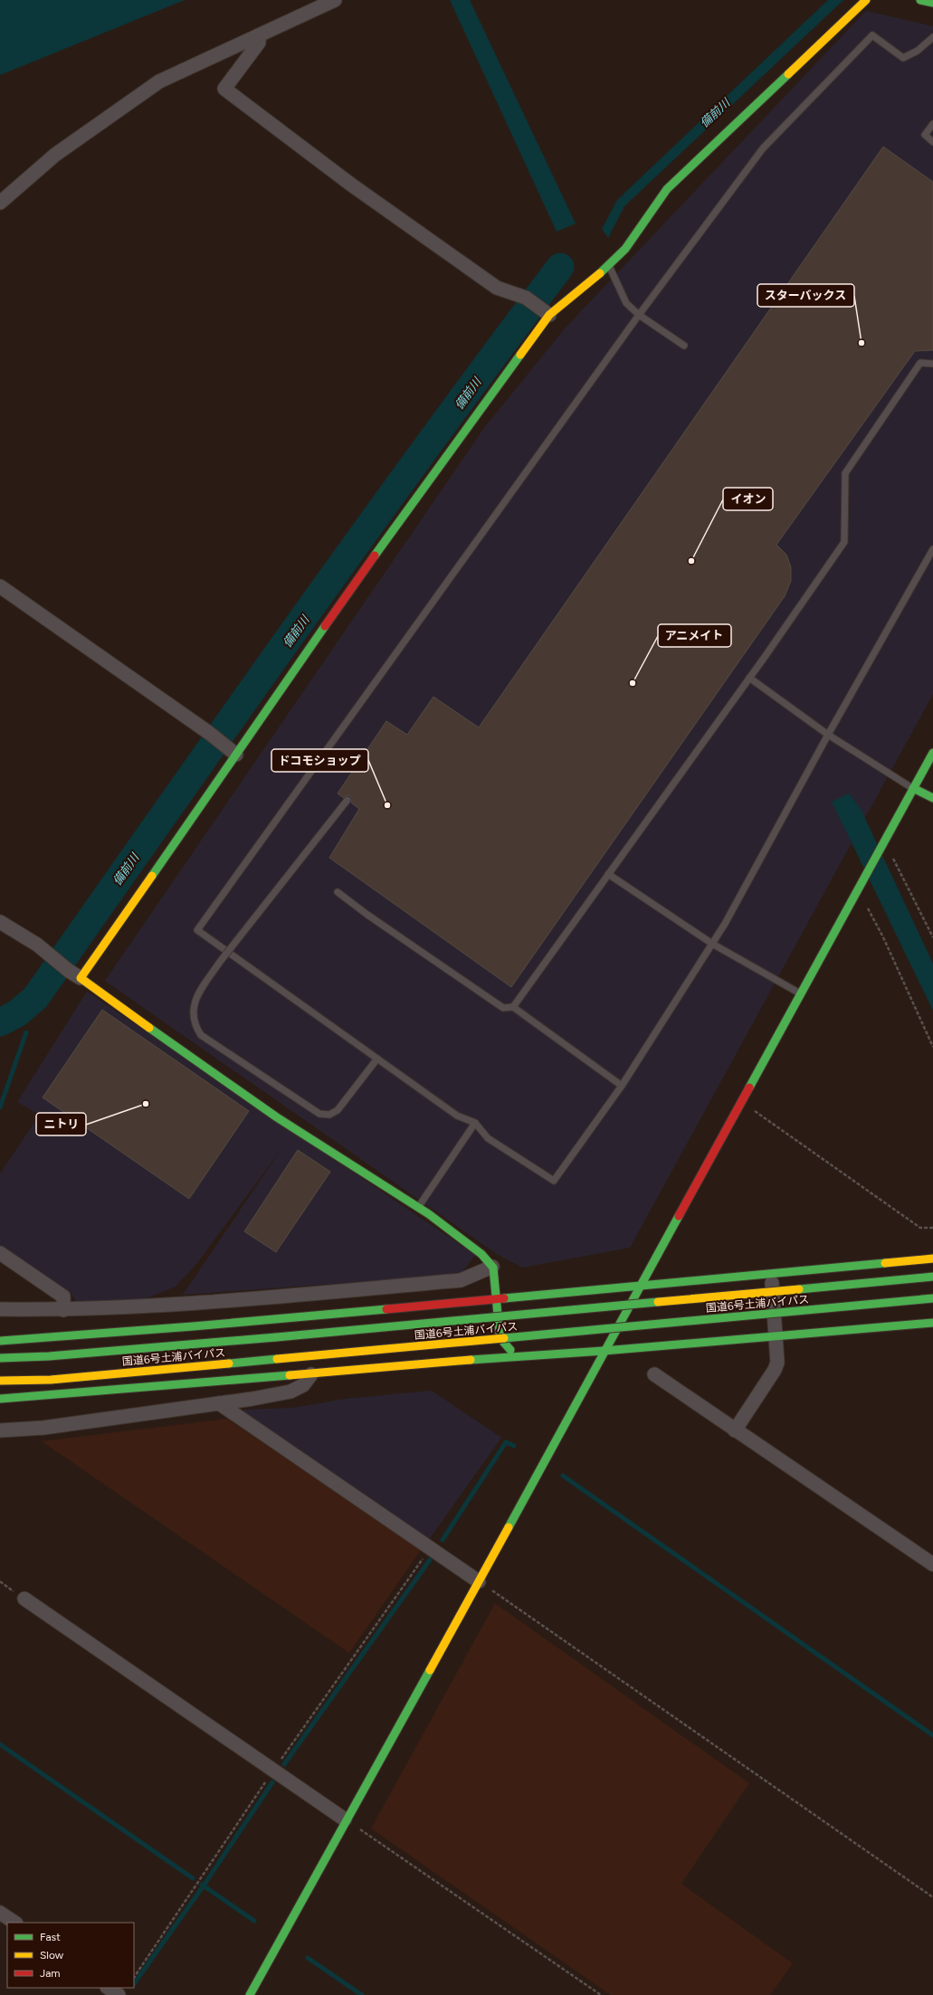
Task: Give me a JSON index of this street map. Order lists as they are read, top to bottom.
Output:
{
  "streets": {
    "main road": ["国道6号土浦バイパス"]
  },
  "water": ["備前川"],
  "places": [
    "スターバックス",
    "イオン",
    "アニメイト",
    "ドコモショップ",
    "ニトリ"
  ],
  "legend": ["Fast", "Slow", "Jam"]
}
